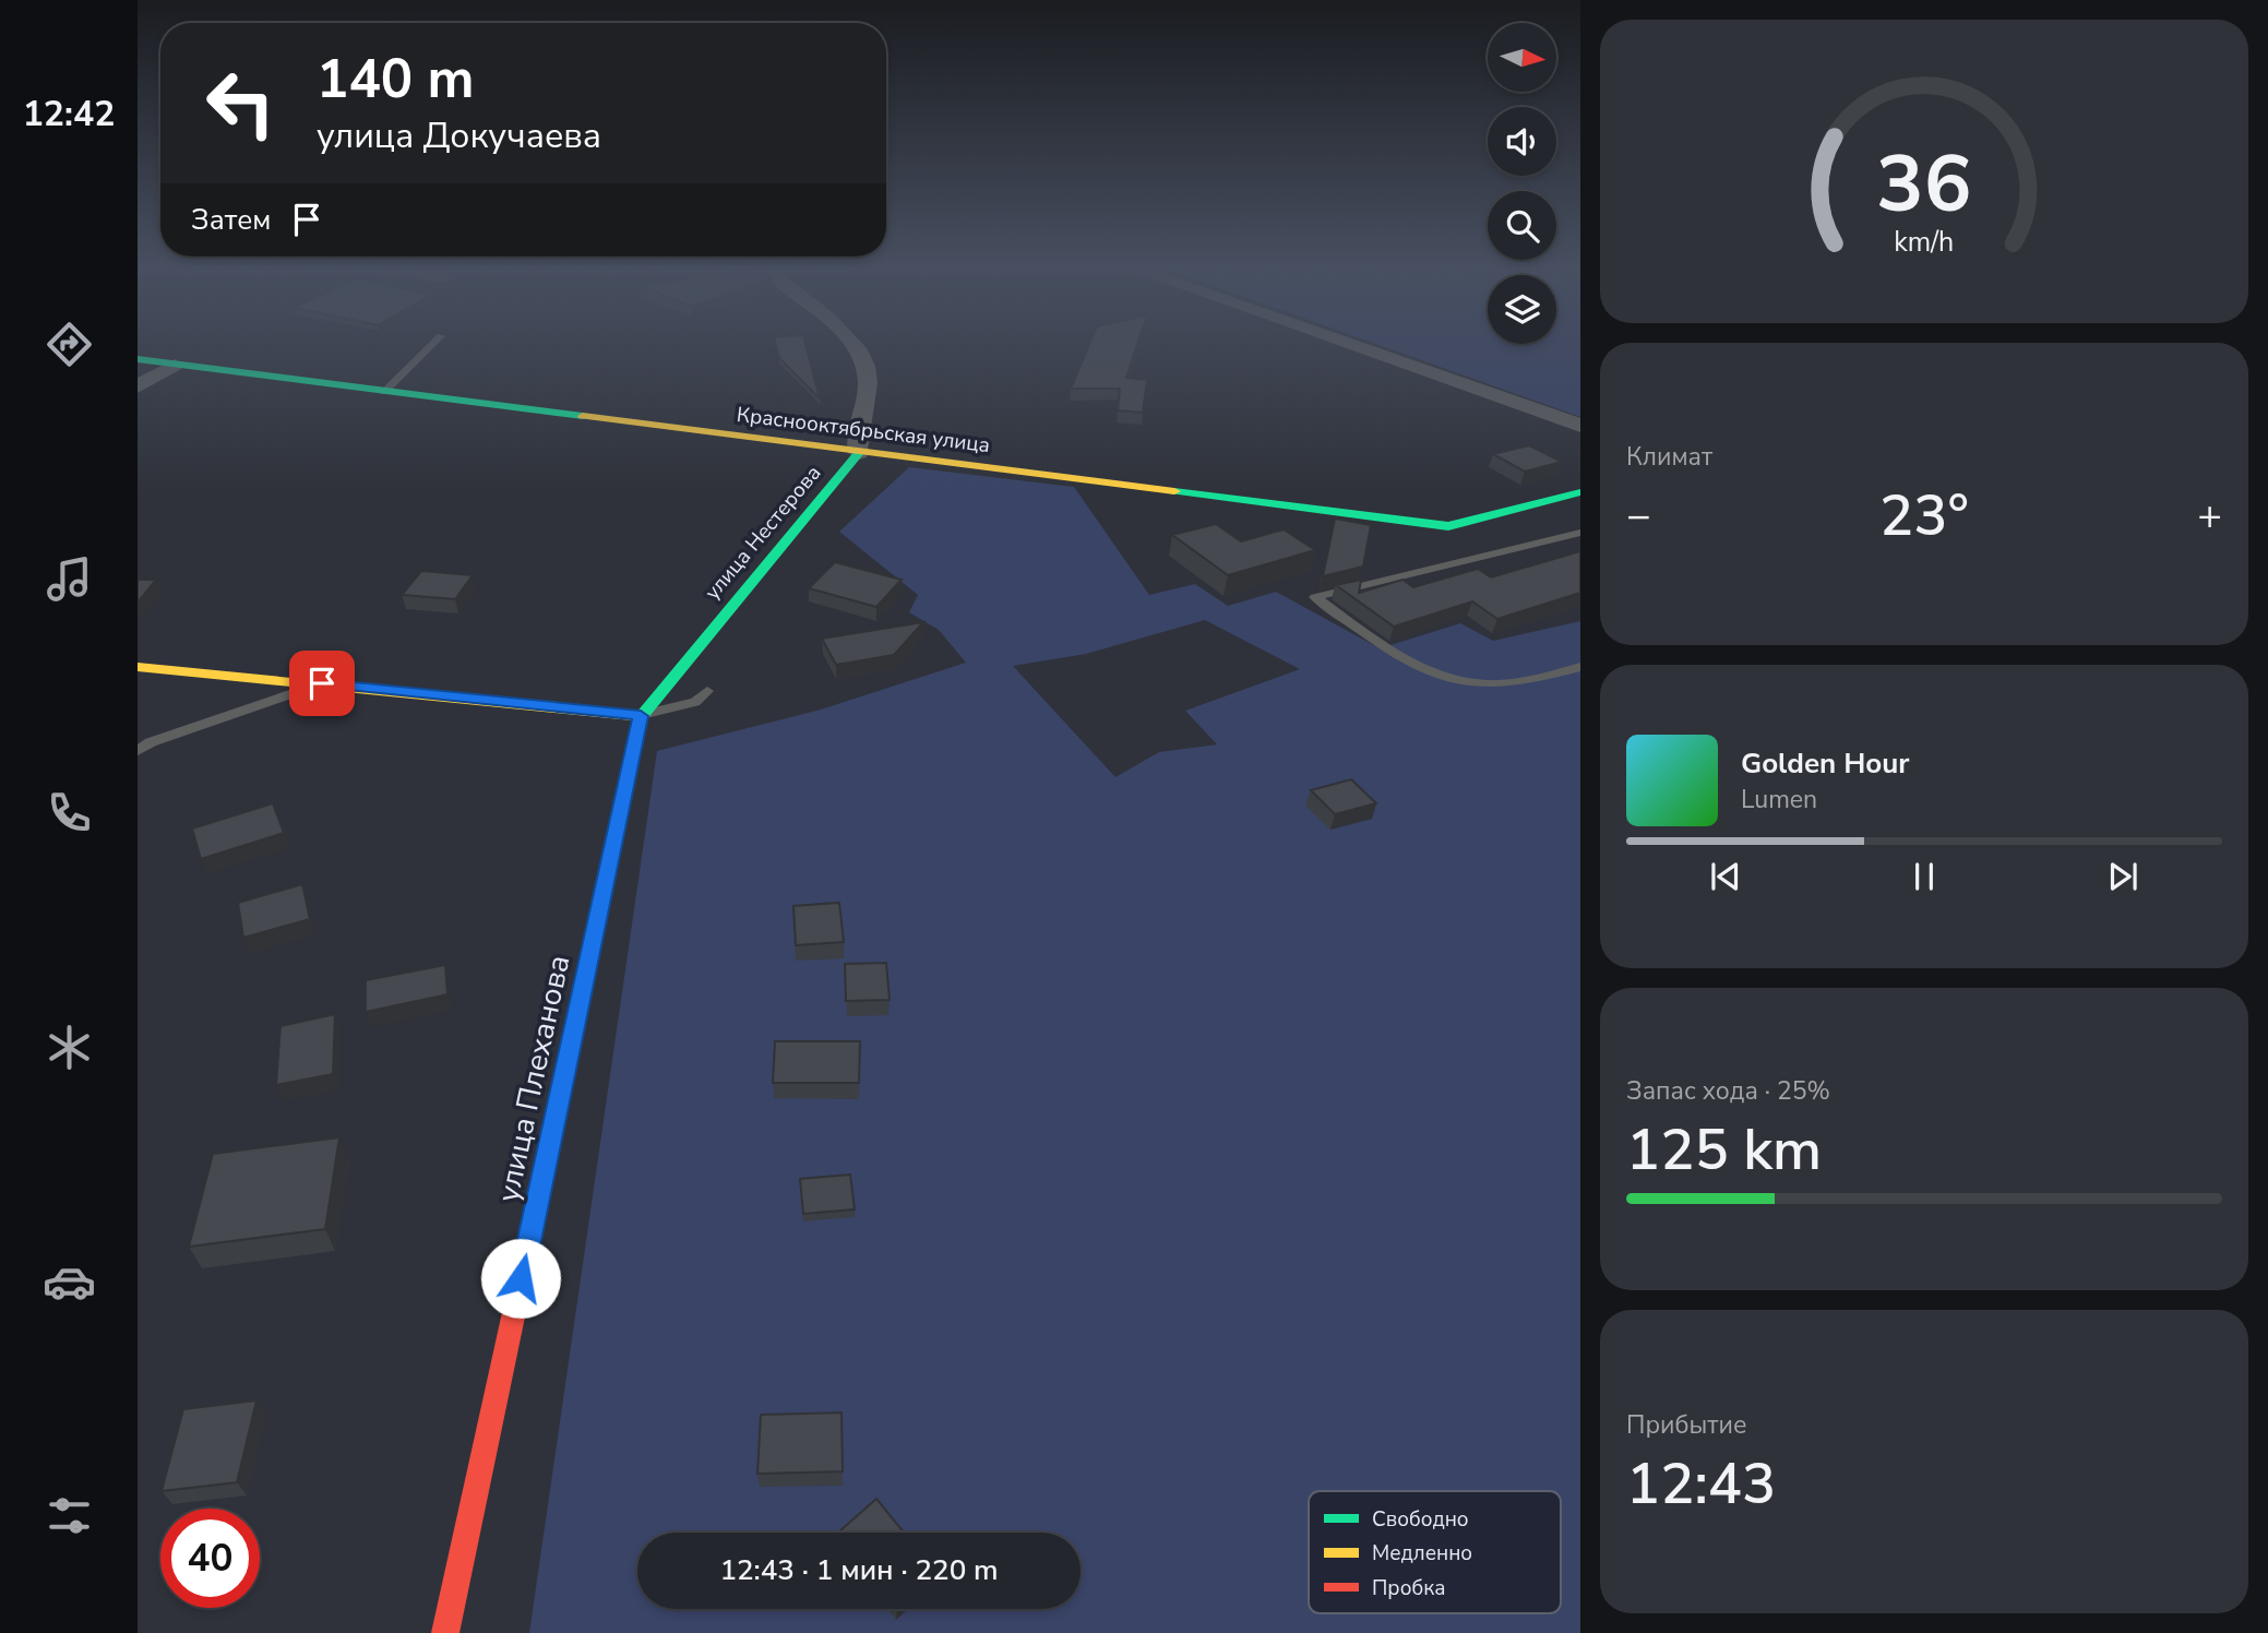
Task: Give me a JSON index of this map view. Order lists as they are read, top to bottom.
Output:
{
  "streets": {
    "street": ["Краснооктябрьская улица", "улица Нестерова", "улица Плеханова"]
  },
  "crossings": [
    ["Краснооктябрьская улица", "улица Нестерова"],
    ["улица Нестерова", "улица Плеханова"]
  ],
  "legend": ["Свободно", "Медленно", "Пробка"],
  "north": "right",
  "page": {
    "tabs": "12:42",
    "turn": ["140 m", "улица Докучаева"],
    "then": "Затем",
    "tile": [
      "Климат",
      ["Запас хода · 25%", "125 km"],
      ["Прибытие", "12:43"]
    ],
    "heat": ["−", "23°", "+"],
    "song": ["Golden Hour", "Lumen"],
    "limit": "40",
    "trip": "12:43 · 1 мин · 220 m",
    "gauge": ["36", "km/h"]
  }
}
